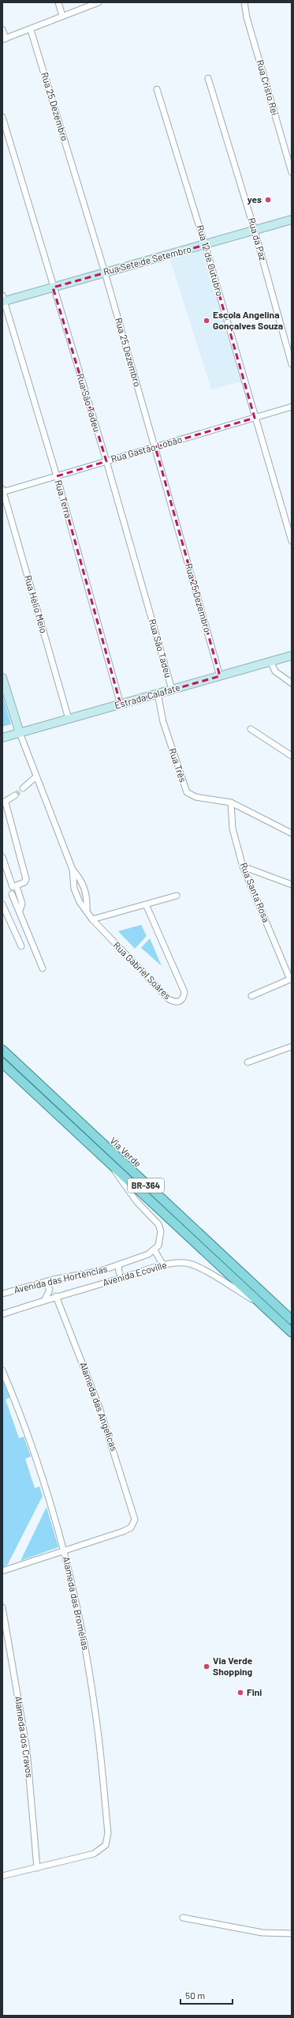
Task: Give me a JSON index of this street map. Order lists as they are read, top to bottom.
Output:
{
  "streets": {
    "main road": ["Via Verde", "BR-364"],
    "street": [
      "Rua Cristo Rei",
      "Rua 25 Dezembro",
      "Rua da Paz",
      "Rua Sete de Setembro",
      "Rua 12 de Outubro",
      "Rua São Tadeu",
      "Rua Gastão Lobão",
      "Rua Terra",
      "Rua Hélio Melo",
      "Estrada Calafate",
      "Rua Três",
      "Rua Santa Rosa",
      "Rua Gabriel Soáres",
      "Avenida Ecoville",
      "Avenida das Horténcias",
      "Alameda das Angelicas",
      "Alameda das Bromélias",
      "Alameda dos Cravos"
    ]
  },
  "crossings": [
    ["Rua 25 Dezembro", "Rua Sete de Setembro"],
    ["Rua 25 Dezembro", "Rua Gastão Lobão"],
    ["Rua 25 Dezembro", "Estrada Calafate"],
    ["Rua da Paz", "Rua Sete de Setembro"],
    ["Rua Sete de Setembro", "Rua 12 de Outubro"],
    ["Rua Sete de Setembro", "Rua São Tadeu"],
    ["Rua Sete de Setembro", "Rua Terra"],
    ["Rua 12 de Outubro", "Rua Gastão Lobão"],
    ["Rua São Tadeu", "Rua Gastão Lobão"],
    ["Rua São Tadeu", "Estrada Calafate"],
    ["Rua Gastão Lobão", "Rua Terra"],
    ["Rua Gastão Lobão", "Rua Hélio Melo"],
    ["Rua Terra", "Estrada Calafate"],
    ["Rua Hélio Melo", "Estrada Calafate"],
    ["Estrada Calafate", "Rua Três"],
    ["Estrada Calafate", "Rua Gabriel Soáres"],
    ["Rua Três", "Rua Santa Rosa"],
    ["Via Verde", "Avenida Ecoville"],
    ["Via Verde", "Avenida das Horténcias"],
    ["Avenida Ecoville", "Alameda das Angelicas"],
    ["Alameda das Angelicas", "Alameda das Bromélias"],
    ["Alameda das Bromélias", "Alameda dos Cravos"]
  ],
  "places": [
    "yes",
    "Escola Angelina Gonçalves Souza",
    "Via Verde Shopping",
    "Fini"
  ],
  "scale_bar": "50 m"
}
